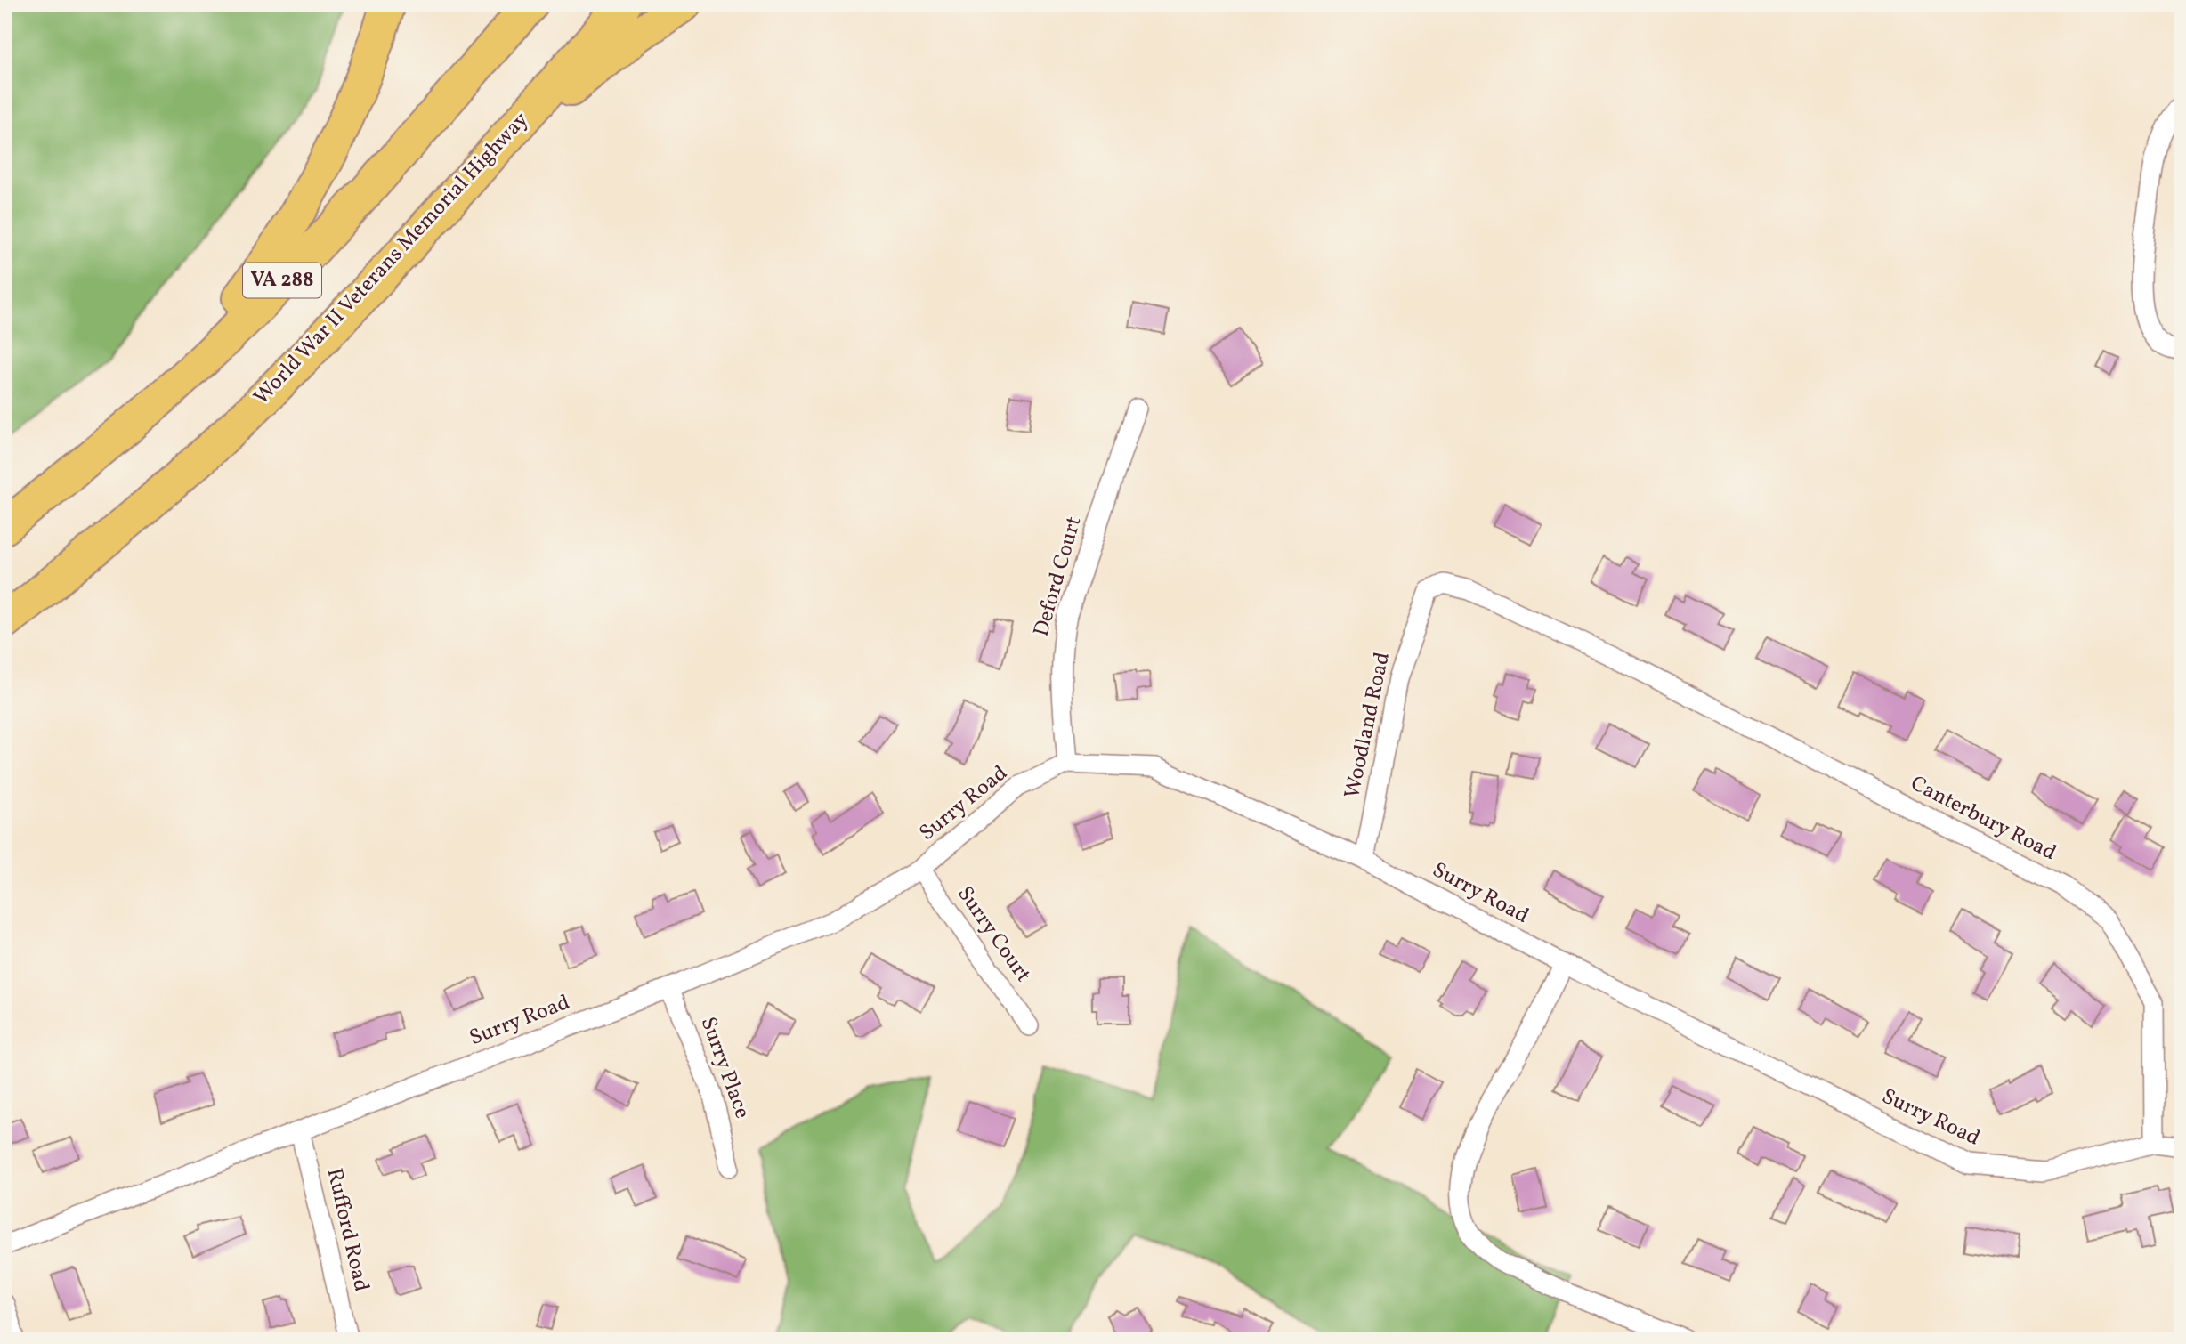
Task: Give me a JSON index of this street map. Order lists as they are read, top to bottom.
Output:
{
  "streets": {
    "highway": ["World War II Veterans Memorial Highway", "VA 288"],
    "street": [
      "Deford Court",
      "Woodland Road",
      "Surry Road",
      "Canterbury Road",
      "Surry Court",
      "Surry Place",
      "Rufford Road"
    ]
  },
  "crossings": [
    ["Deford Court", "Surry Road"],
    ["Woodland Road", "Surry Road"],
    ["Woodland Road", "Canterbury Road"],
    ["Surry Road", "Canterbury Road"],
    ["Surry Road", "Surry Court"],
    ["Surry Road", "Surry Place"],
    ["Surry Road", "Rufford Road"]
  ]
}
